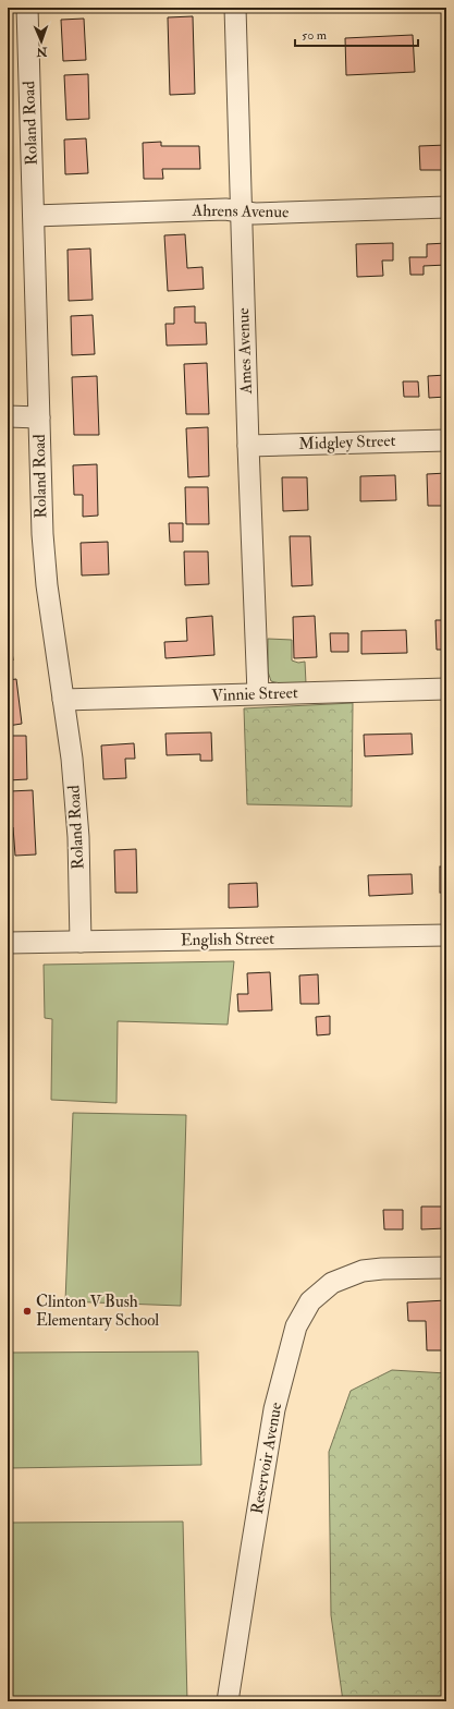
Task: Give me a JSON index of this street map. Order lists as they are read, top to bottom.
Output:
{
  "streets": {
    "street": [
      "Roland Road",
      "Ahrens Avenue",
      "Ames Avenue",
      "Midgley Street",
      "Vinnie Street",
      "English Street",
      "Reservoir Avenue"
    ]
  },
  "crossings": [
    ["Roland Road", "Ahrens Avenue"],
    ["Roland Road", "Vinnie Street"],
    ["Roland Road", "English Street"],
    ["Ahrens Avenue", "Ames Avenue"],
    ["Ames Avenue", "Midgley Street"],
    ["Ames Avenue", "Vinnie Street"]
  ],
  "places": ["Clinton V Bush Elementary School"],
  "scale_bar": "50 m",
  "north": "bottom"
}
